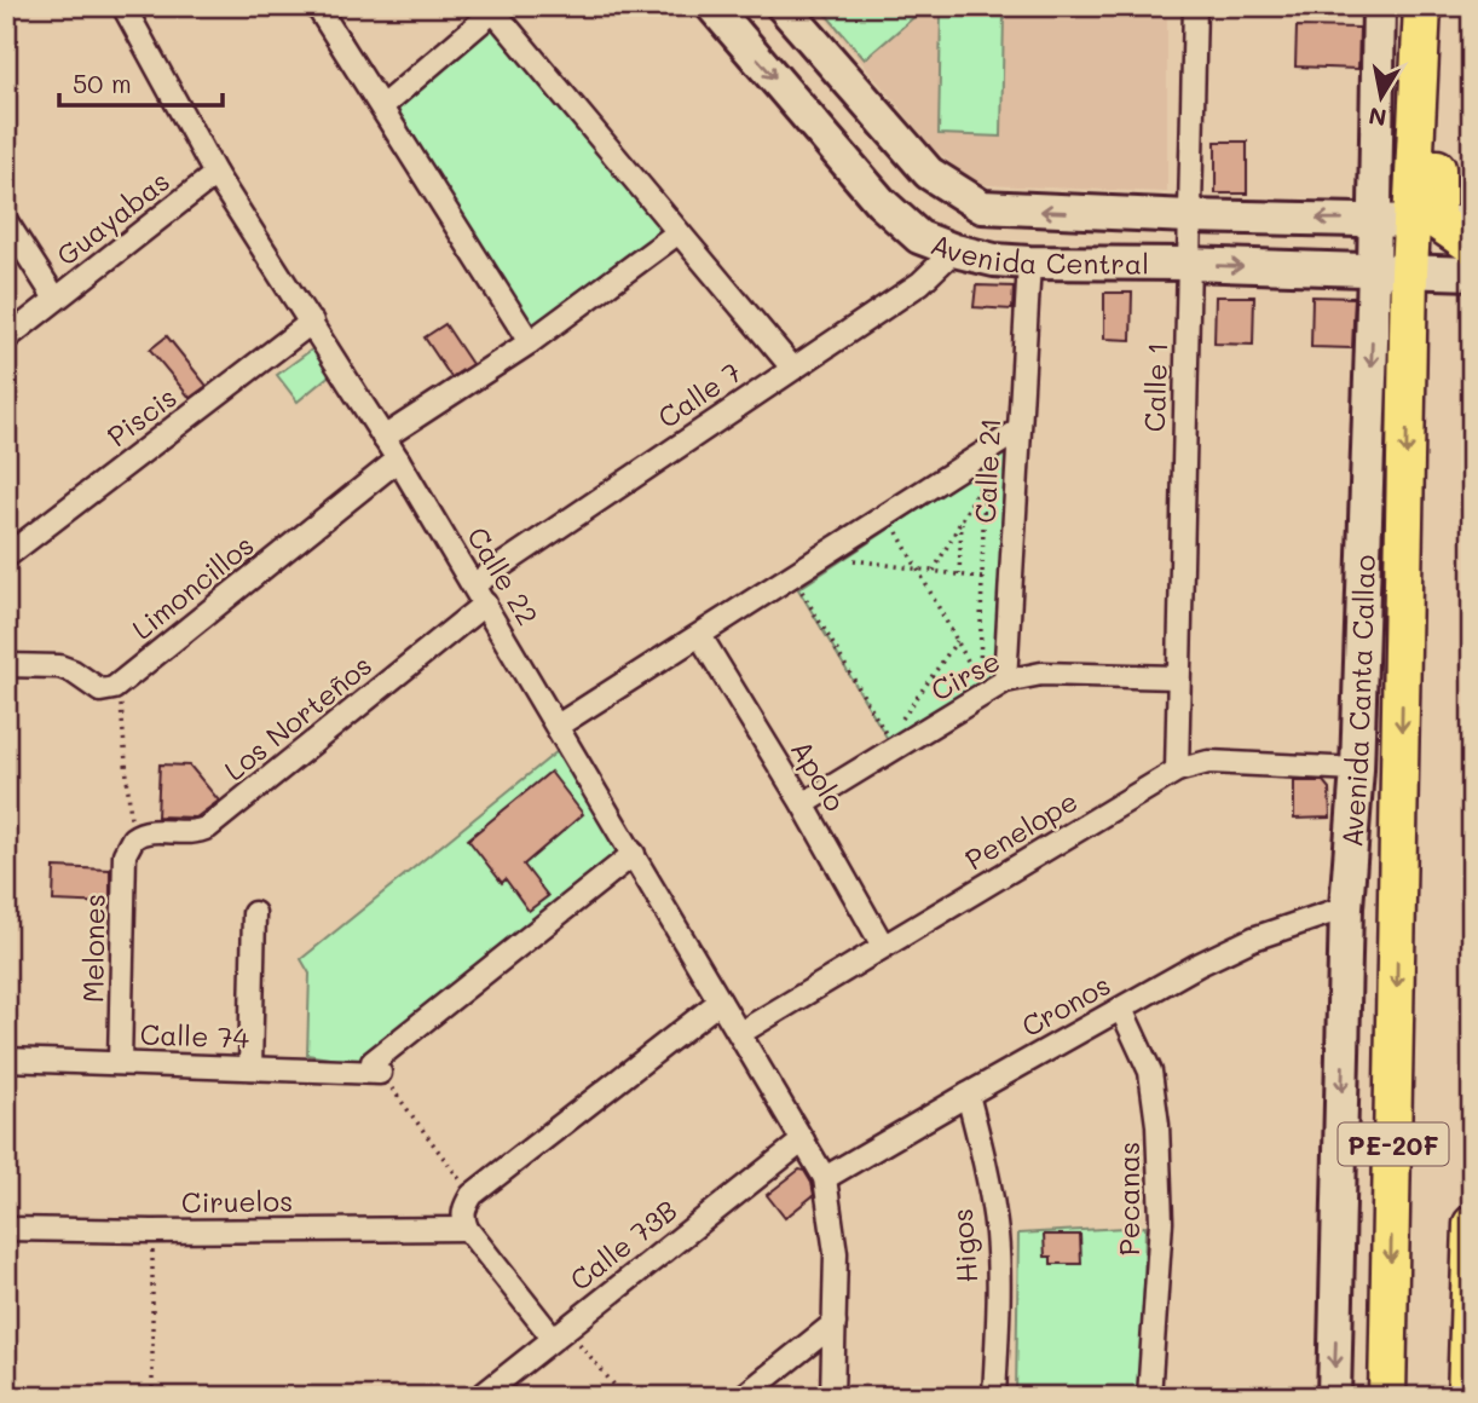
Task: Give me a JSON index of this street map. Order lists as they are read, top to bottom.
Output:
{
  "streets": {
    "main road": ["Avenida Central", "Avenida Canta Callao", "PE-20F"],
    "street": [
      "Guayabas",
      "Calle 1",
      "Calle 7",
      "Piscis",
      "Calle 21",
      "Calle 22",
      "Limoncillos",
      "Cirse",
      "Los Norteños",
      "Apolo",
      "Penelope",
      "Melones",
      "Cronos",
      "Calle 74",
      "Pecanas",
      "Ciruelos",
      "Calle 73B",
      "Higos"
    ]
  },
  "crossings": [
    ["Guayabas", "Calle 22"],
    ["Avenida Central", "Calle 1"],
    ["Avenida Central", "Calle 7"],
    ["Avenida Central", "Calle 21"],
    ["Avenida Central", "Avenida Canta Callao"],
    ["Calle 1", "Cirse"],
    ["Calle 1", "Penelope"],
    ["Calle 7", "Calle 22"],
    ["Piscis", "Calle 22"],
    ["Calle 21", "Cirse"],
    ["Calle 22", "Limoncillos"],
    ["Calle 22", "Los Norteños"],
    ["Calle 22", "Penelope"],
    ["Calle 22", "Cronos"],
    ["Calle 22", "Calle 73B"],
    ["Cirse", "Apolo"],
    ["Avenida Canta Callao", "Penelope"],
    ["Avenida Canta Callao", "Cronos"],
    ["Los Norteños", "Melones"],
    ["Apolo", "Penelope"],
    ["Melones", "Calle 74"],
    ["Cronos", "Pecanas"],
    ["Cronos", "Higos"]
  ],
  "one_way": ["Avenida Canta Callao"],
  "scale_bar": "50 m",
  "north": "bottom"
}
